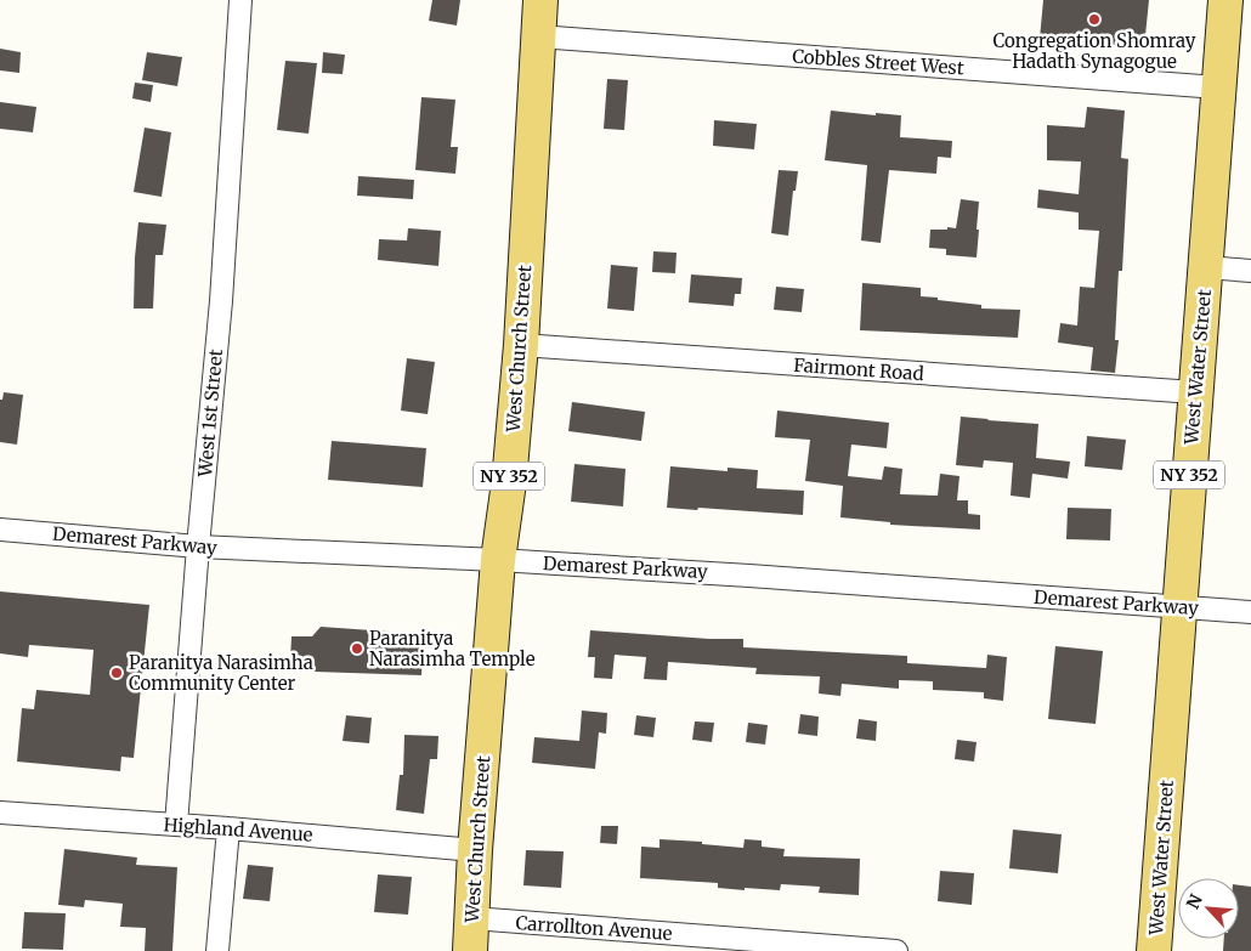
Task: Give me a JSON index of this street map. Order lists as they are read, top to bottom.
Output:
{
  "streets": {
    "main road": ["West Church Street", "West Water Street", "NY 352"],
    "street": [
      "Cobbles Street West",
      "Fairmont Road",
      "West 1st Street",
      "Demarest Parkway",
      "Highland Avenue",
      "Carrollton Avenue"
    ]
  },
  "crossings": [
    ["Cobbles Street West", "West Church Street"],
    ["Cobbles Street West", "West Water Street"],
    ["West Church Street", "Fairmont Road"],
    ["West Church Street", "Demarest Parkway"],
    ["West Church Street", "Highland Avenue"],
    ["West Church Street", "Carrollton Avenue"],
    ["West Water Street", "Fairmont Road"],
    ["West Water Street", "Demarest Parkway"],
    ["West 1st Street", "Demarest Parkway"],
    ["West 1st Street", "Highland Avenue"]
  ],
  "places": ["Congregation Shomray Hadath Synagogue", "Paranitya Narasimha Temple", "Paranitya Narasimha Community Center"],
  "north": "top left"
}
